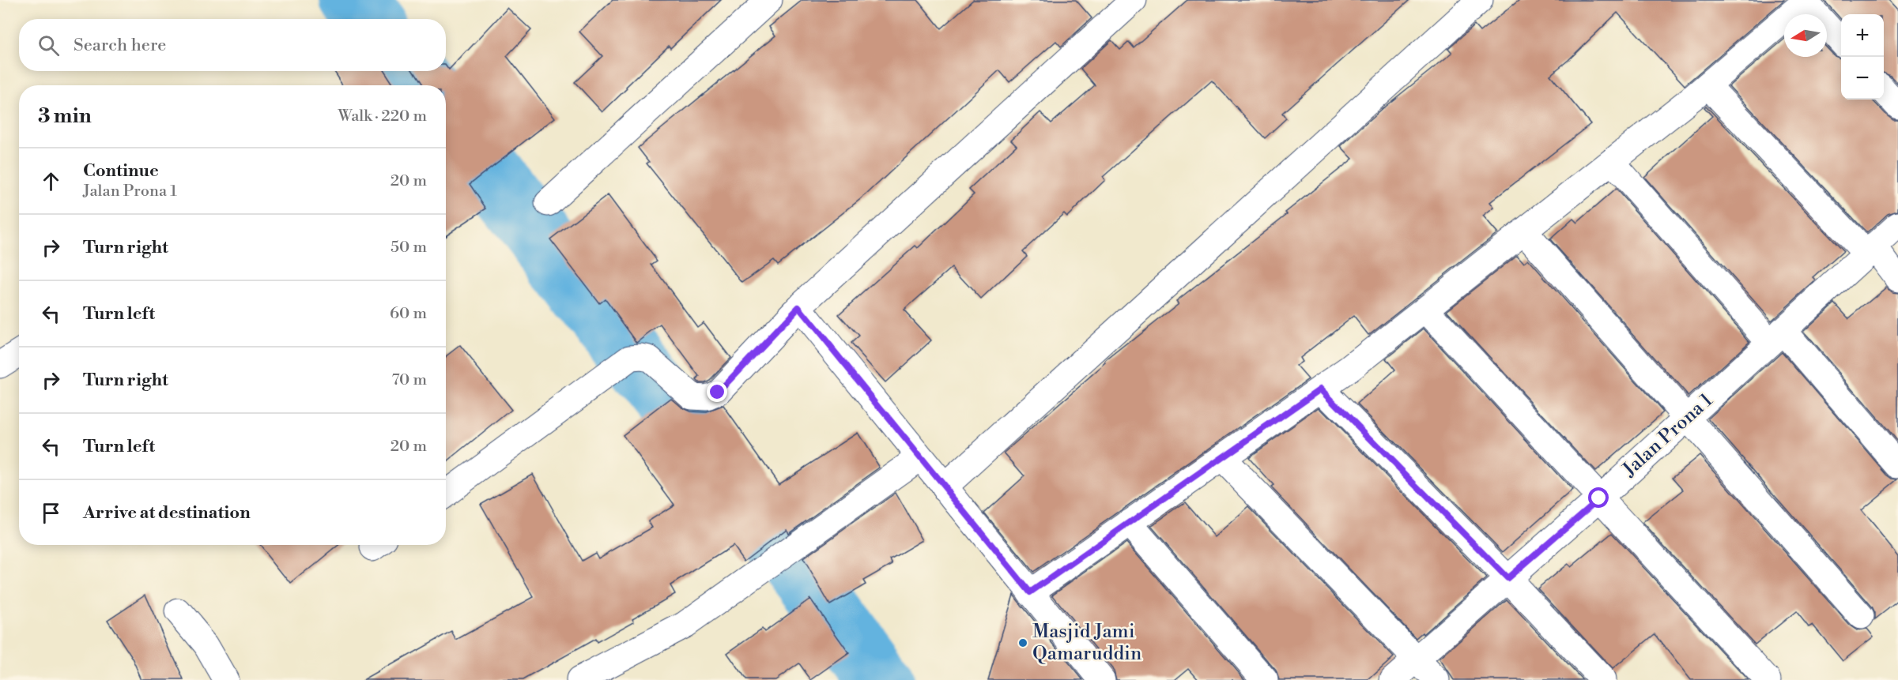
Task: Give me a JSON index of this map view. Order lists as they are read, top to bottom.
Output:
{
  "streets": {
    "street": ["Jalan Prona 1"]
  },
  "places": ["Masjid Jami Qamaruddin"],
  "north": "left",
  "page": {
    "map_buttons": ["+", "−"],
    "search": "Search here",
    "heading": ["3 min", "Walk · 220 m"],
    "list": [
      ["Continue", "Jalan Prona 1", "20 m"],
      ["Turn right", "50 m"],
      ["Turn left", "60 m"],
      ["Turn right", "70 m"],
      ["Turn left", "20 m"],
      "Arrive at destination"
    ]
  }
}
